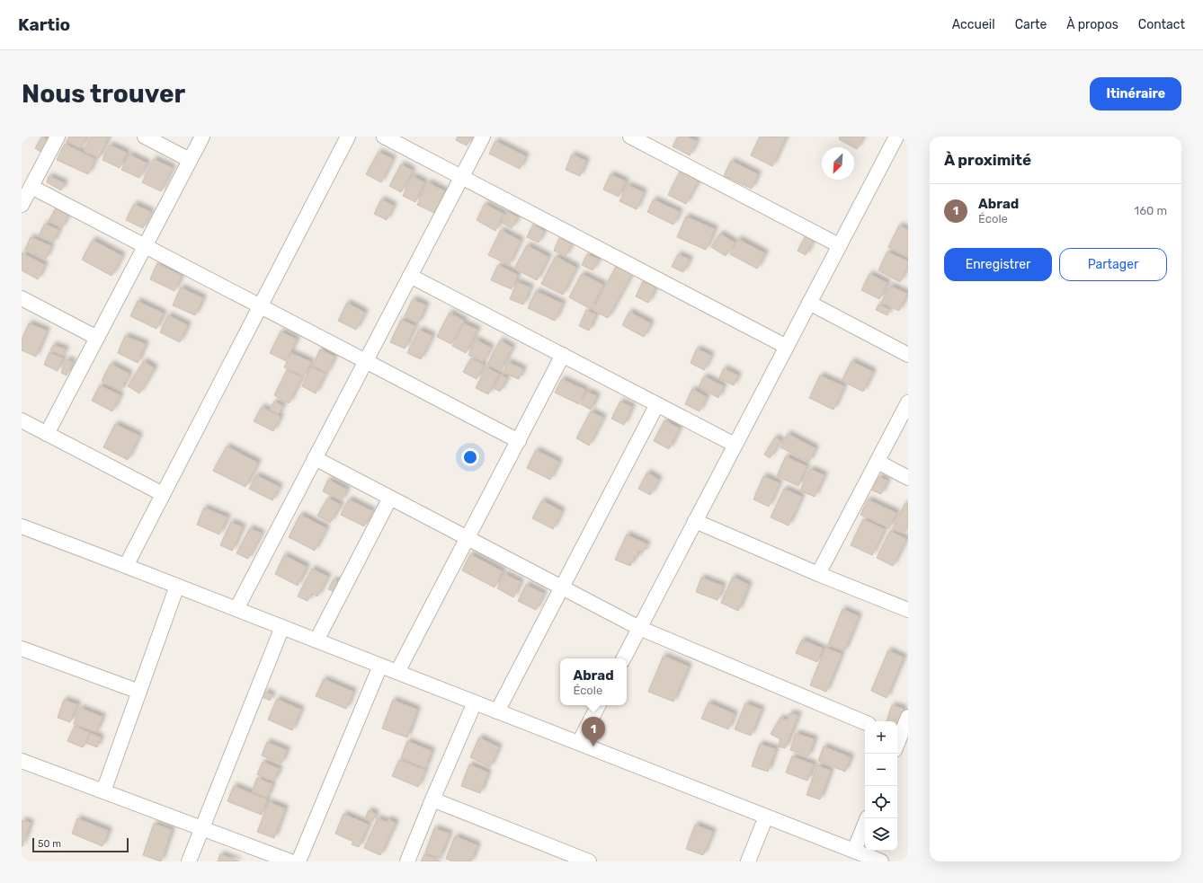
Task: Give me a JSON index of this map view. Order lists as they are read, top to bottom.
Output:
{
  "scale_bar": "50 m",
  "north": "bottom left",
  "page": {
    "header": "Kartio",
    "nav": [
      "Accueil",
      "Carte",
      "À propos",
      "Contact"
    ],
    "buttons": [
      "Itinéraire",
      ["Enregistrer", "Partager"]
    ],
    "title": "Nous trouver",
    "heading": "À proximité",
    "list": [
      {
        "mark": "1",
        "name": "Abrad",
        "note": "École",
        "value": "160 m"
      }
    ],
    "popup": ["Abrad", "École"],
    "pins": "1",
    "map_buttons": ["+", "−"],
    "scale": "50 m"
  }
}
